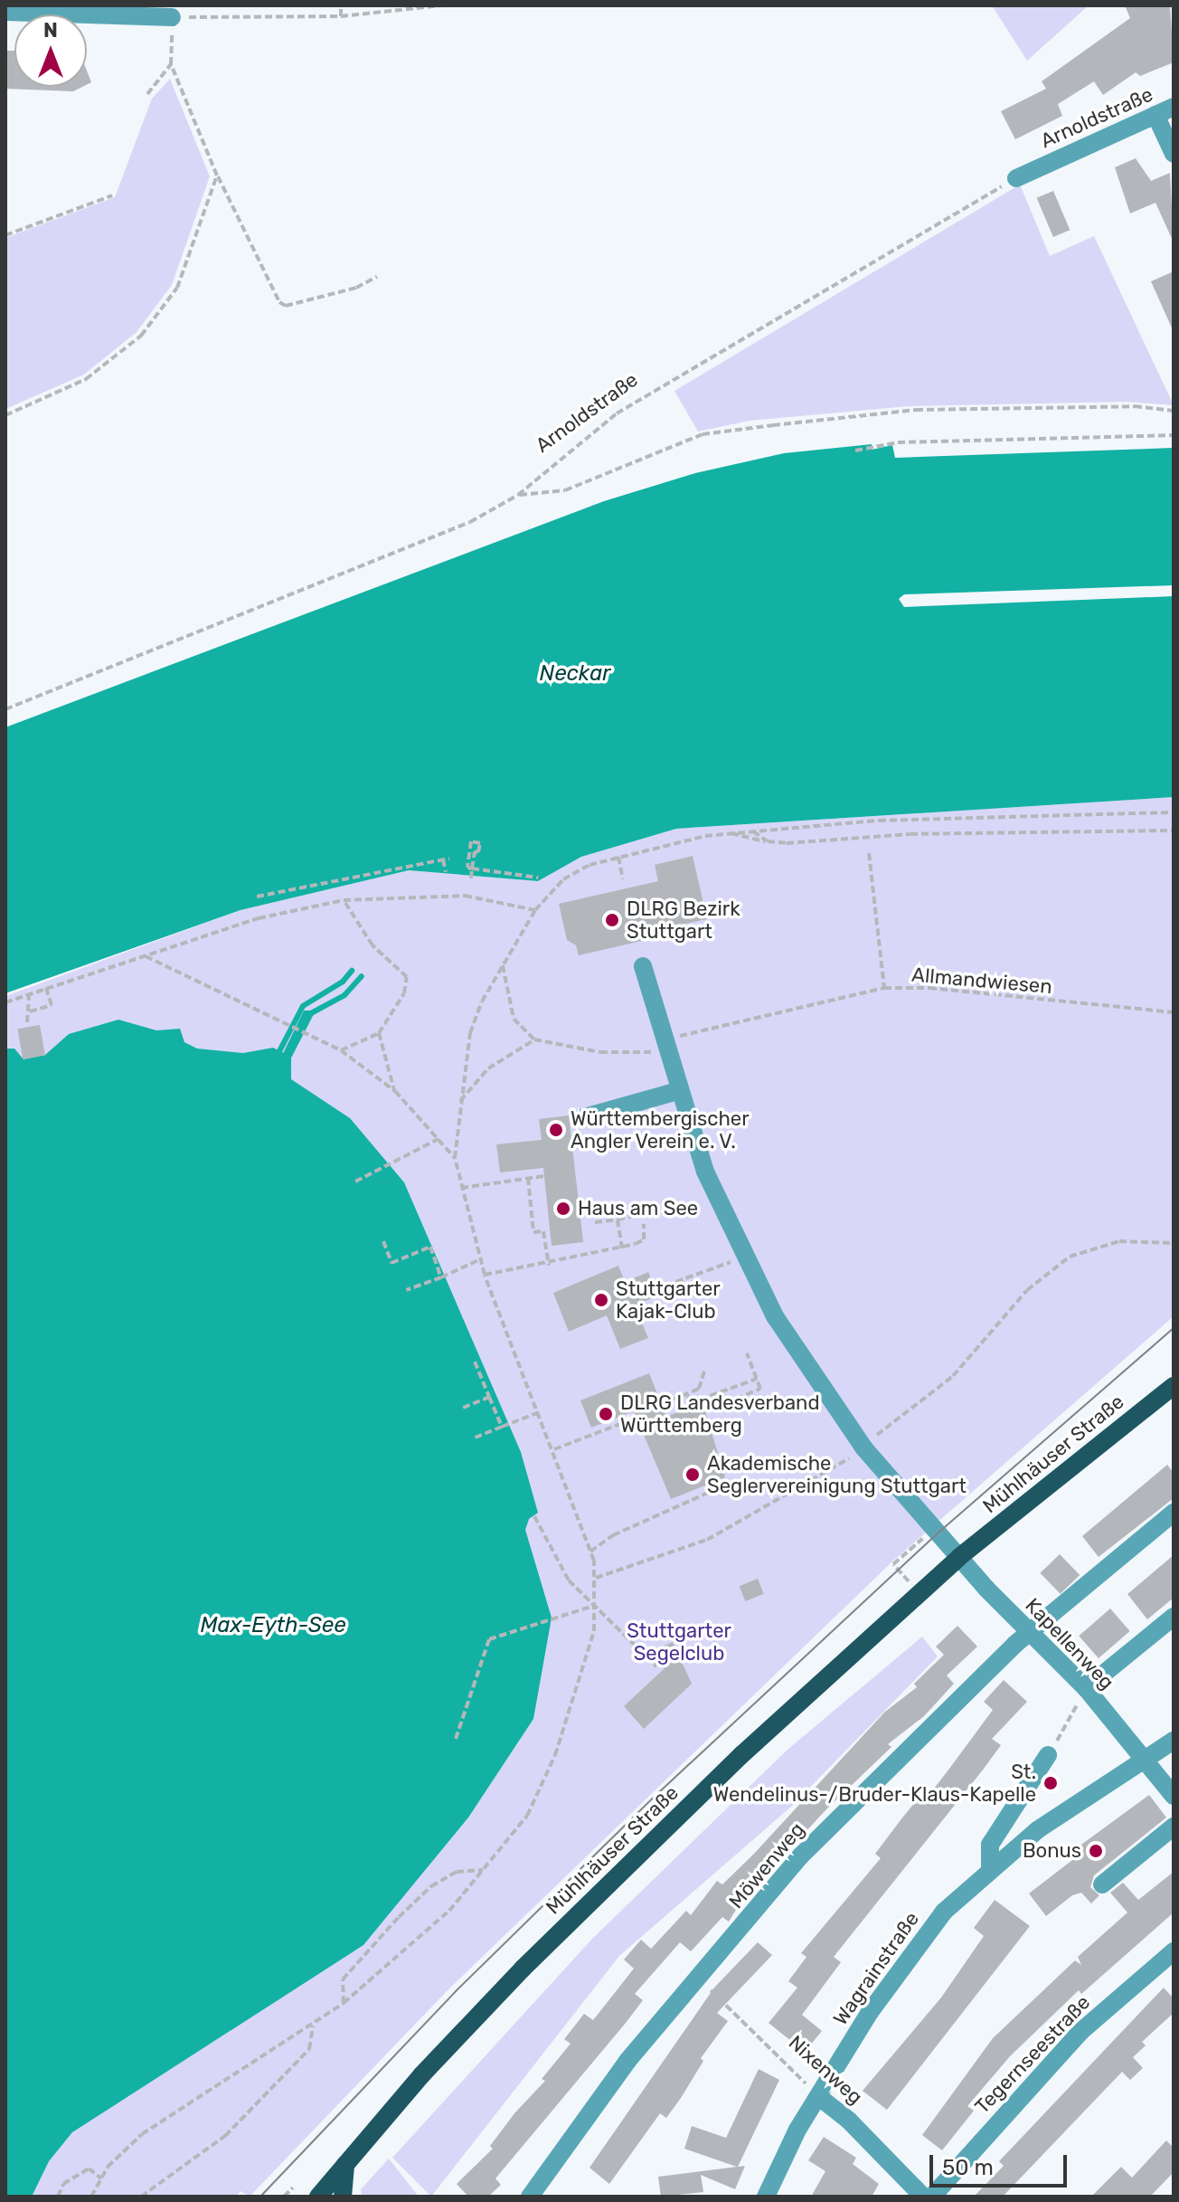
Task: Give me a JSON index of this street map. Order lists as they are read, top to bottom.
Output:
{
  "streets": {
    "main road": ["Mühlhäuser Straße"],
    "street": [
      "Arnoldstraße",
      "Kapellenweg",
      "Möwenweg",
      "Wagrainstraße",
      "Tegernseestraße",
      "Nixenweg"
    ],
    "path": ["Allmandwiesen"]
  },
  "crossings": [
    ["Mühlhäuser Straße", "Kapellenweg"],
    ["Kapellenweg", "Möwenweg"],
    ["Kapellenweg", "Wagrainstraße"],
    ["Möwenweg", "Nixenweg"],
    ["Wagrainstraße", "Nixenweg"]
  ],
  "water": ["Neckar", "Max-Eyth-See"],
  "parks": ["Stuttgarter Segelclub"],
  "places": [
    "DLRG Bezirk Stuttgart",
    "Württembergischer Angler Verein e. V.",
    "Haus am See",
    "Stuttgarter Kajak-Club",
    "DLRG Landesverband Württemberg",
    "Akademische Seglervereinigung Stuttgart",
    "St. Wendelinus-/Bruder-Klaus-Kapelle",
    "Bonus"
  ],
  "scale_bar": "50 m",
  "north": "top"
}
